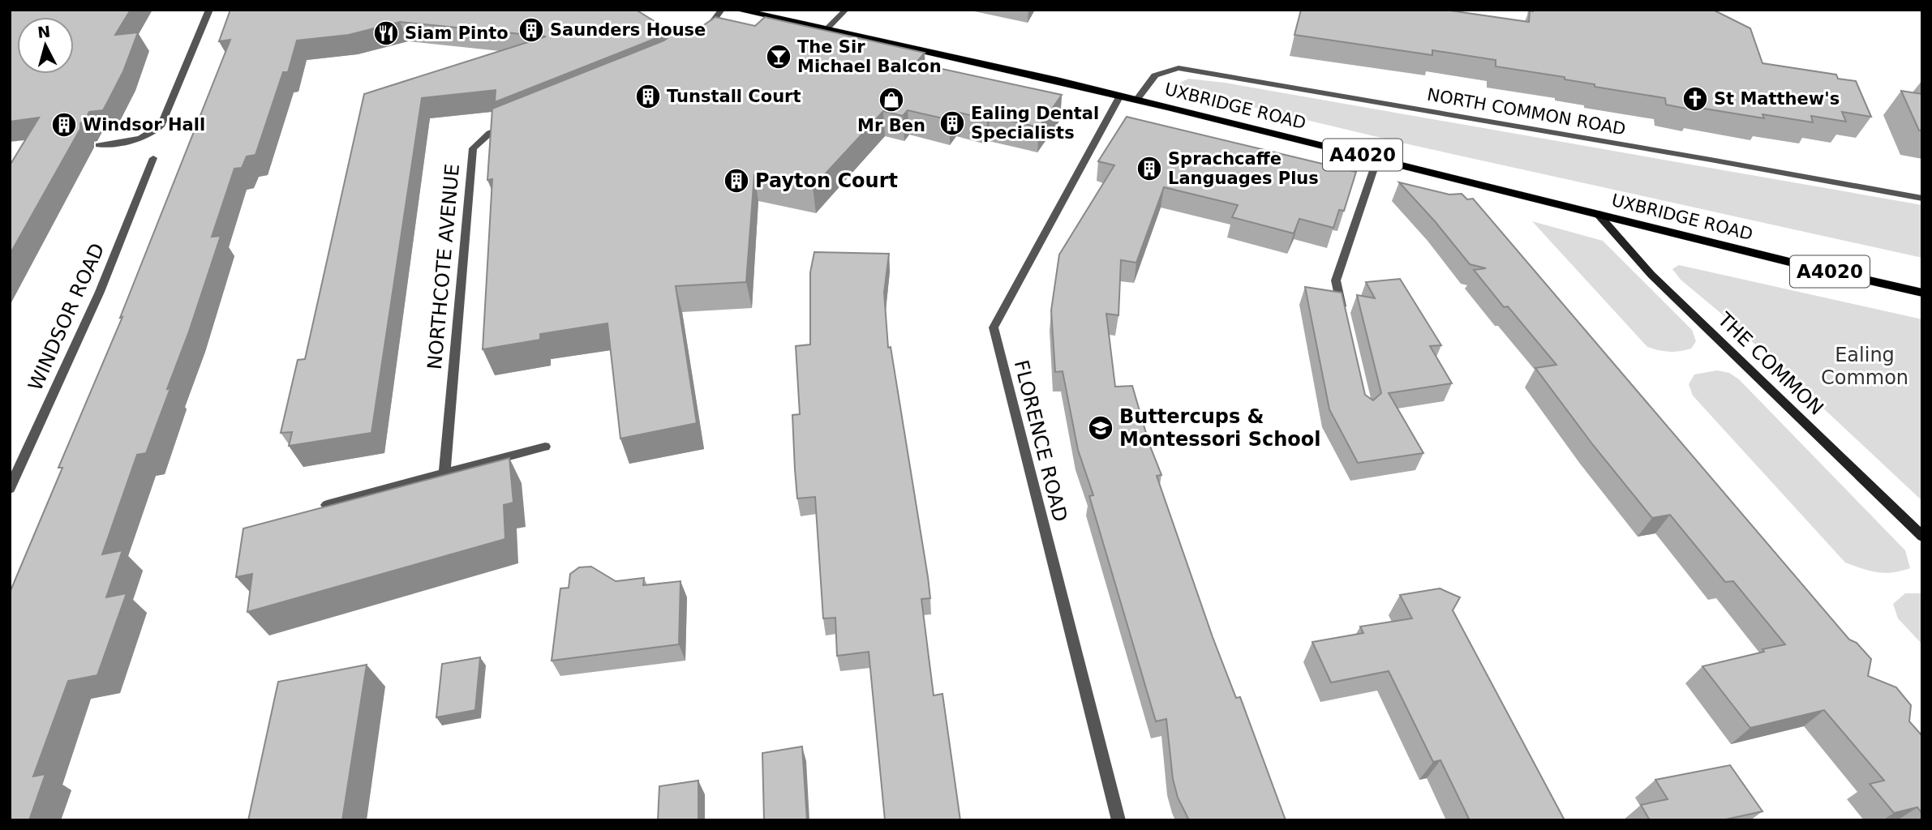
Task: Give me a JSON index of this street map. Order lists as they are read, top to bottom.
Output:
{
  "streets": {
    "main road": ["UXBRIDGE ROAD", "A4020"],
    "street": [
      "NORTH COMMON ROAD",
      "NORTHCOTE AVENUE",
      "WINDSOR ROAD",
      "THE COMMON",
      "FLORENCE ROAD"
    ]
  },
  "crossings": [
    ["UXBRIDGE ROAD", "NORTH COMMON ROAD"],
    ["UXBRIDGE ROAD", "THE COMMON"],
    ["UXBRIDGE ROAD", "FLORENCE ROAD"]
  ],
  "parks": ["Ealing Common"],
  "places": {
    "building": [
      "Saunders House",
      "Tunstall Court",
      "Ealing Dental Specialists",
      "Windsor Hall",
      "Sprachcaffe Languages Plus",
      "Payton Court"
    ],
    "restaurant": ["Siam Pinto"],
    "bar": ["The Sir Michael Balcon"],
    "church": ["St Matthew's"],
    "shop": ["Mr Ben"],
    "school or university": ["Buttercups & Montessori School"]
  },
  "north": "top"
}
